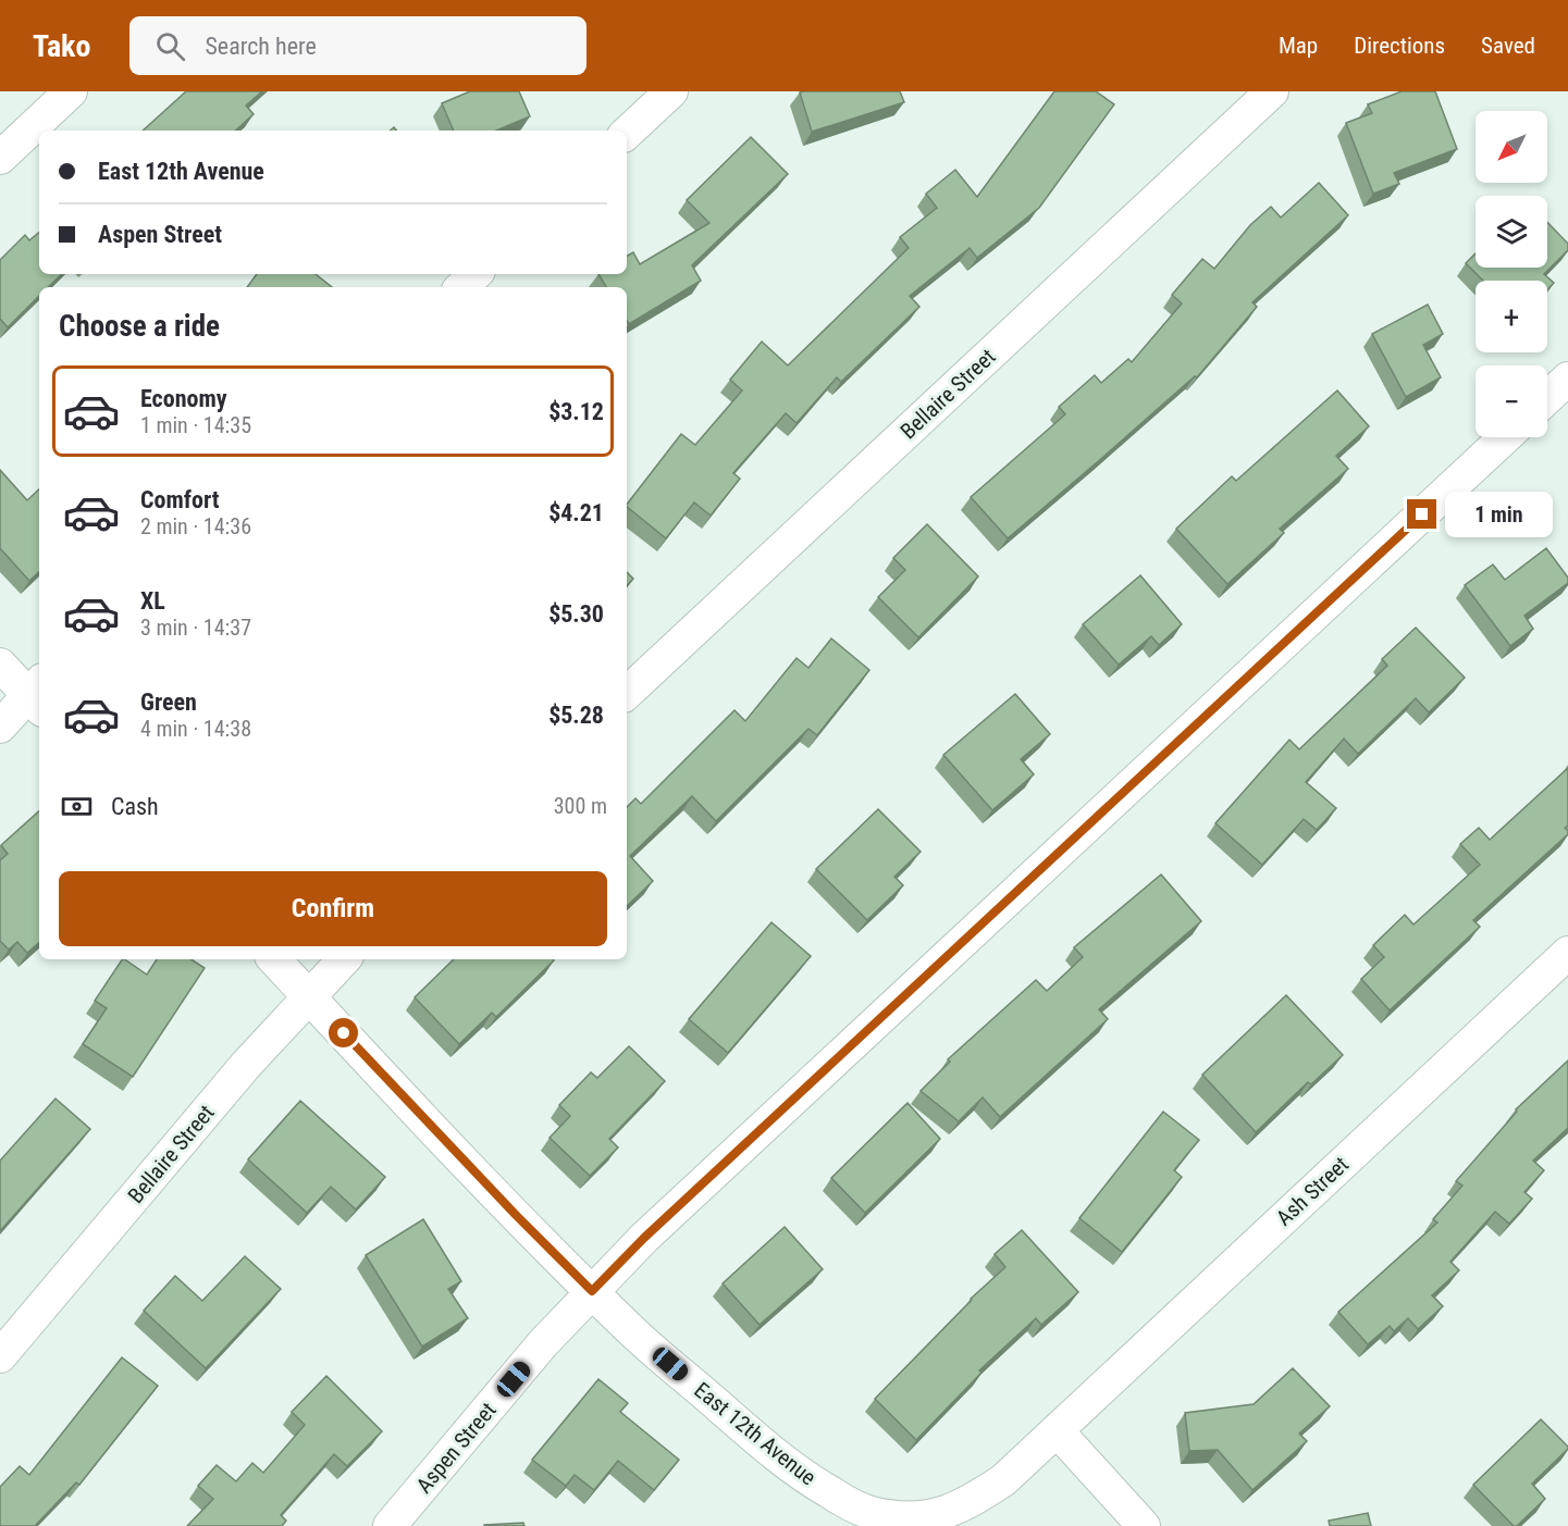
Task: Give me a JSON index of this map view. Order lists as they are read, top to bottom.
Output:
{
  "streets": {
    "street": [
      "Bellaire Street",
      "Ash Street",
      "East 12th Avenue",
      "Aspen Street"
    ]
  },
  "crossings": [
    ["Bellaire Street", "East 12th Avenue"],
    ["Ash Street", "East 12th Avenue"],
    ["East 12th Avenue", "Aspen Street"]
  ],
  "north": "bottom left",
  "page": {
    "header": "Tako",
    "search": "Search here",
    "nav": ["Map", "Directions", "Saved"],
    "map_buttons": ["+", "−"],
    "banner": ["East 12th Avenue", "Aspen Street"],
    "heading": "Choose a ride",
    "list": [
      {
        "name": "Economy",
        "note": "1 min · 14:35",
        "value": "$3.12"
      },
      {
        "name": "Comfort",
        "note": "2 min · 14:36",
        "value": "$4.21"
      },
      {
        "name": "XL",
        "note": "3 min · 14:37",
        "value": "$5.30"
      },
      {
        "name": "Green",
        "note": "4 min · 14:38",
        "value": "$5.28"
      }
    ],
    "bubble": "1 min",
    "pay": ["Cash", "300 m"],
    "buttons": "Confirm"
  }
}
